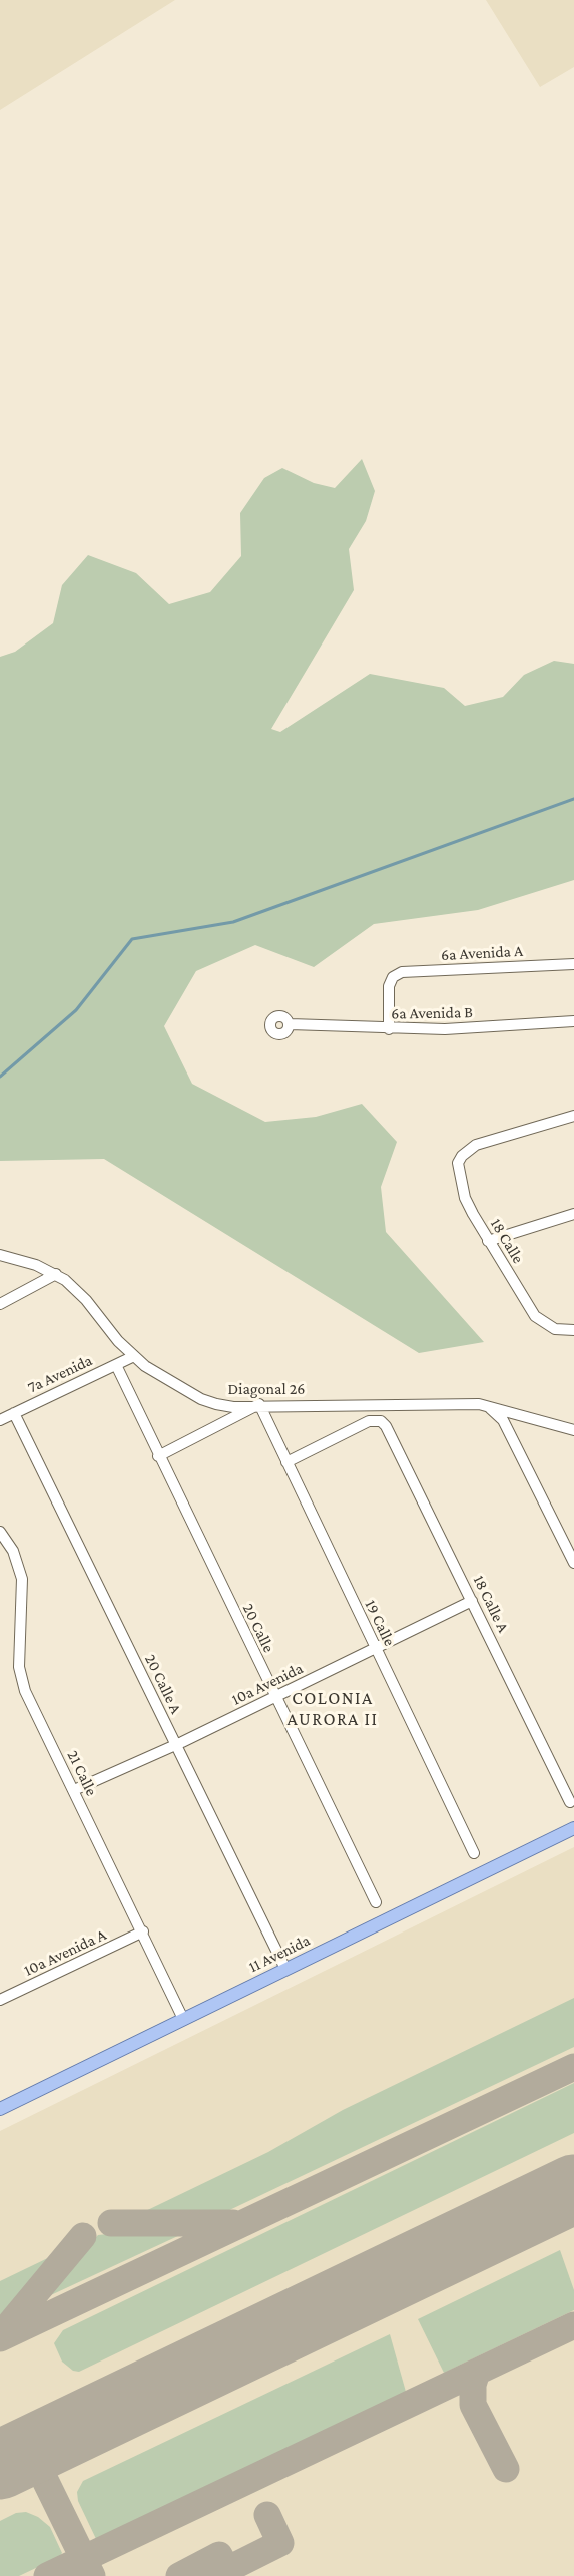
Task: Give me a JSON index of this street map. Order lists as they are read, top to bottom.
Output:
{
  "streets": {
    "main road": ["11 Avenida"],
    "street": [
      "6a Avenida A",
      "6a Avenida B",
      "18 Calle",
      "7a Avenida",
      "Diagonal 26",
      "18 Calle A",
      "19 Calle",
      "20 Calle",
      "20 Calle A",
      "10a Avenida",
      "21 Calle",
      "10a Avenida A"
    ]
  },
  "crossings": [
    ["6a Avenida A", "6a Avenida B"],
    ["7a Avenida", "Diagonal 26"],
    ["7a Avenida", "20 Calle"],
    ["7a Avenida", "20 Calle A"],
    ["Diagonal 26", "19 Calle"],
    ["18 Calle A", "19 Calle"],
    ["18 Calle A", "10a Avenida"],
    ["19 Calle", "10a Avenida"],
    ["20 Calle", "10a Avenida"],
    ["20 Calle A", "10a Avenida"],
    ["20 Calle A", "11 Avenida"],
    ["10a Avenida", "21 Calle"],
    ["21 Calle", "10a Avenida A"],
    ["21 Calle", "11 Avenida"]
  ],
  "districts": ["COLONIA AURORA II"]
}
